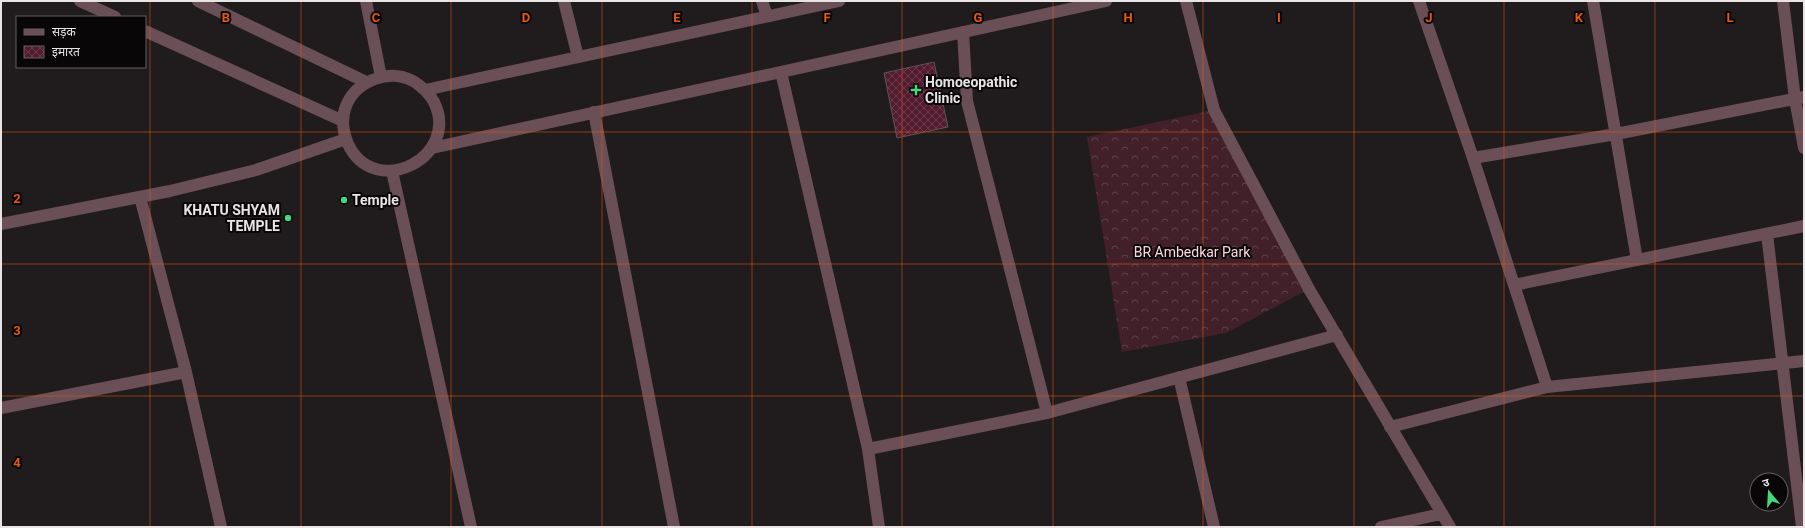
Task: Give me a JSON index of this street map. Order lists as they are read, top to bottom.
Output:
{
  "parks": ["BR Ambedkar Park"],
  "places": {
    "health": ["Homoeopathic Clinic"],
    "other": ["Temple", "KHATU SHYAM TEMPLE"]
  },
  "legend": ["सड़क", "इमारत"],
  "north": "top",
  "grid": {
    "columns": [
      "B",
      "C",
      "D",
      "E",
      "F",
      "G",
      "H",
      "I",
      "J",
      "K",
      "L"
    ],
    "rows": ["2", "3", "4"]
  }
}
